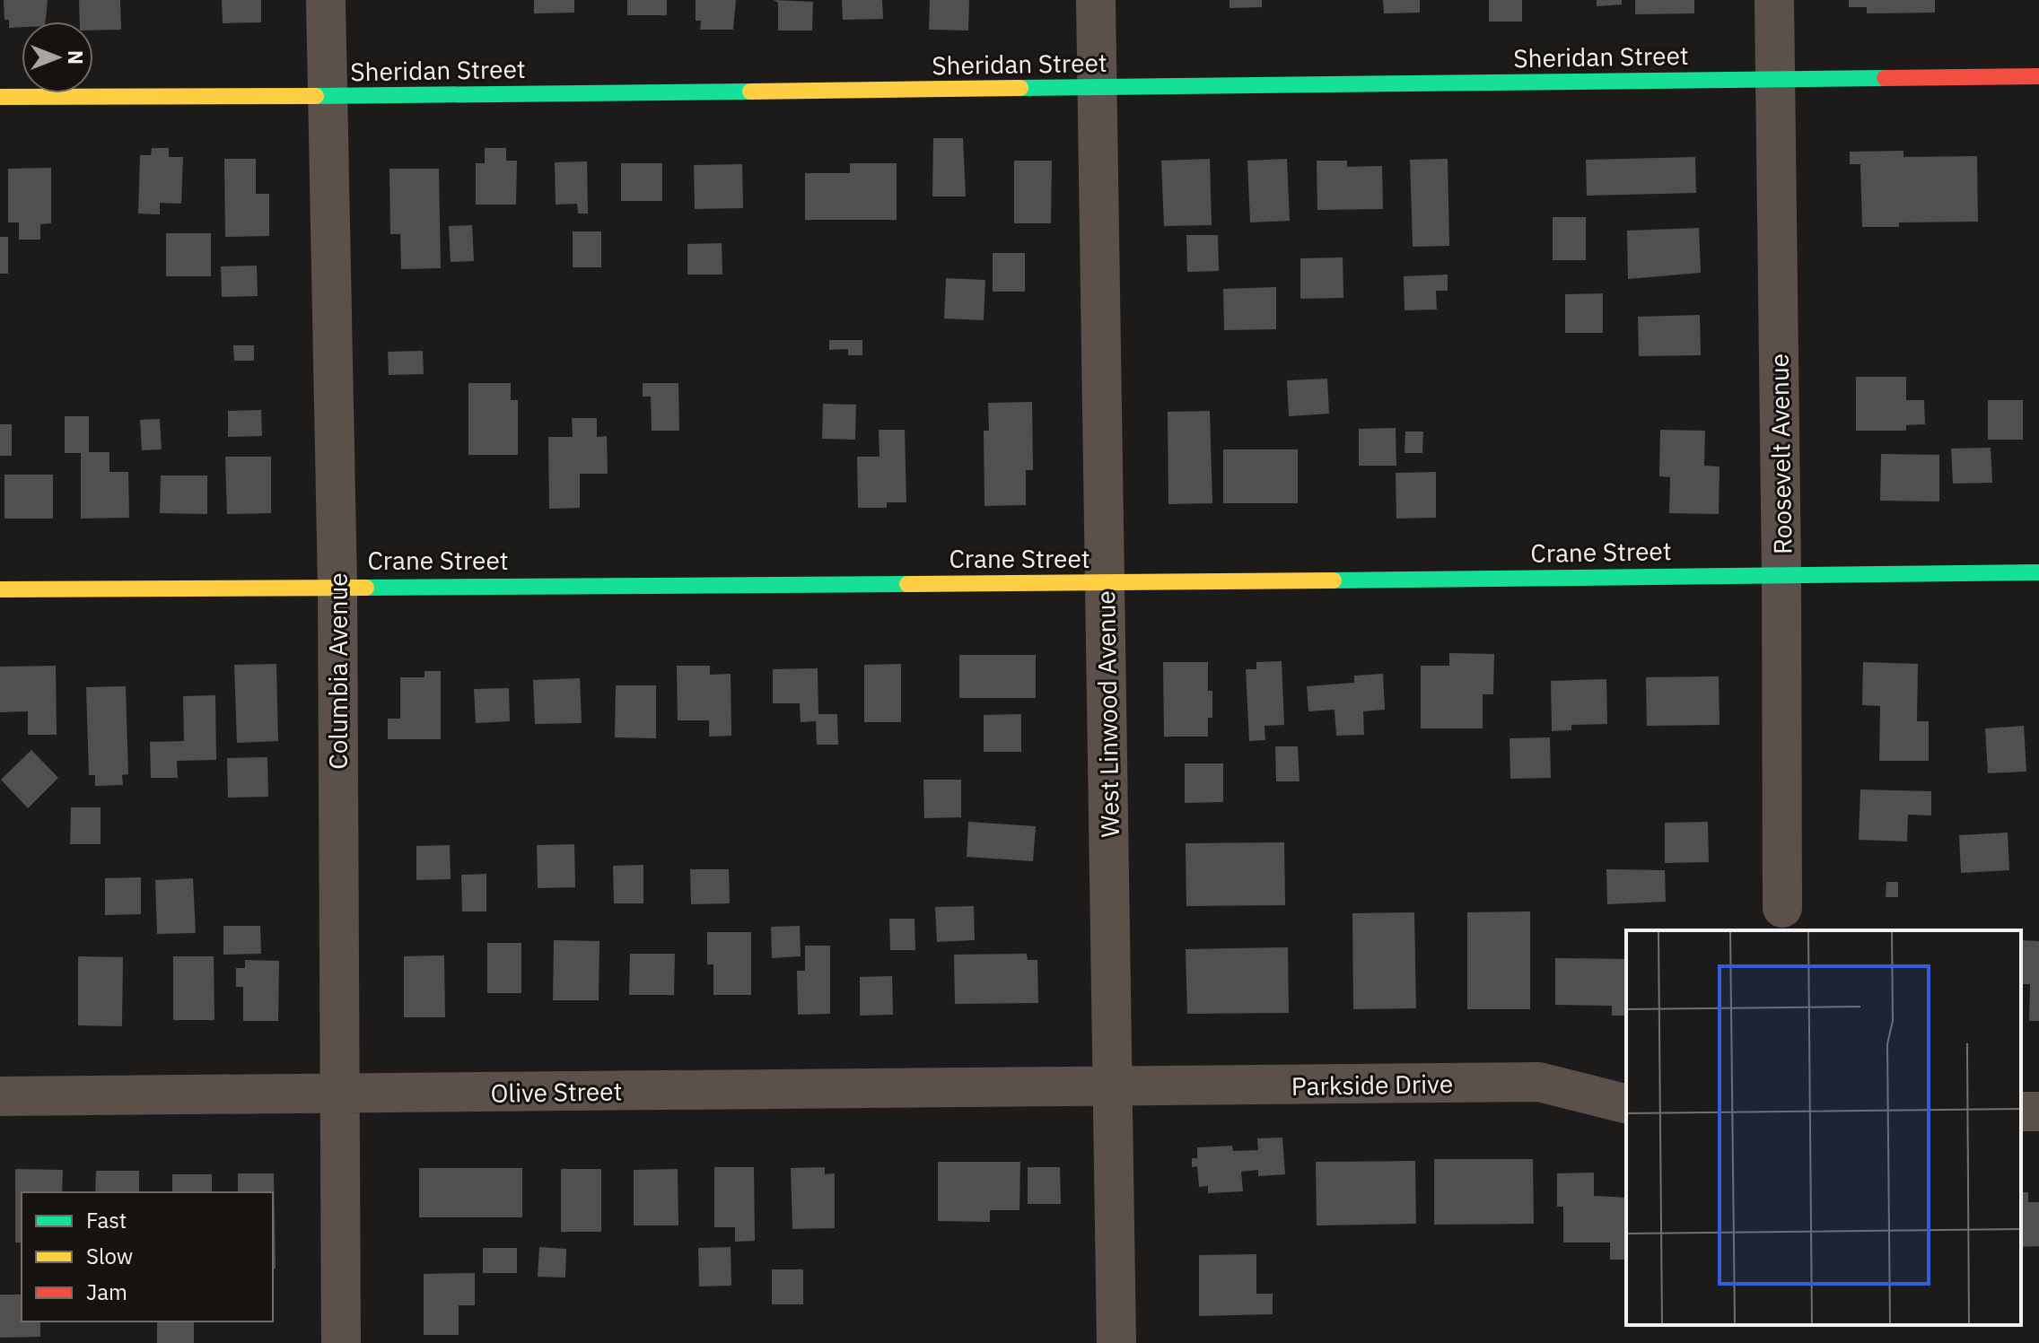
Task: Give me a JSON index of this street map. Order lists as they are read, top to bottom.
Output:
{
  "streets": {
    "street": [
      "Sheridan Street",
      "Roosevelt Avenue",
      "Crane Street",
      "Columbia Avenue",
      "West Linwood Avenue",
      "Parkside Drive",
      "Olive Street"
    ]
  },
  "crossings": [
    ["Sheridan Street", "Roosevelt Avenue"],
    ["Sheridan Street", "Columbia Avenue"],
    ["Sheridan Street", "West Linwood Avenue"],
    ["Roosevelt Avenue", "Crane Street"],
    ["Crane Street", "Columbia Avenue"],
    ["Crane Street", "West Linwood Avenue"],
    ["Columbia Avenue", "Olive Street"],
    ["West Linwood Avenue", "Parkside Drive"],
    ["West Linwood Avenue", "Olive Street"],
    ["Parkside Drive", "Olive Street"]
  ],
  "legend": ["Fast", "Slow", "Jam"],
  "north": "right"
}
